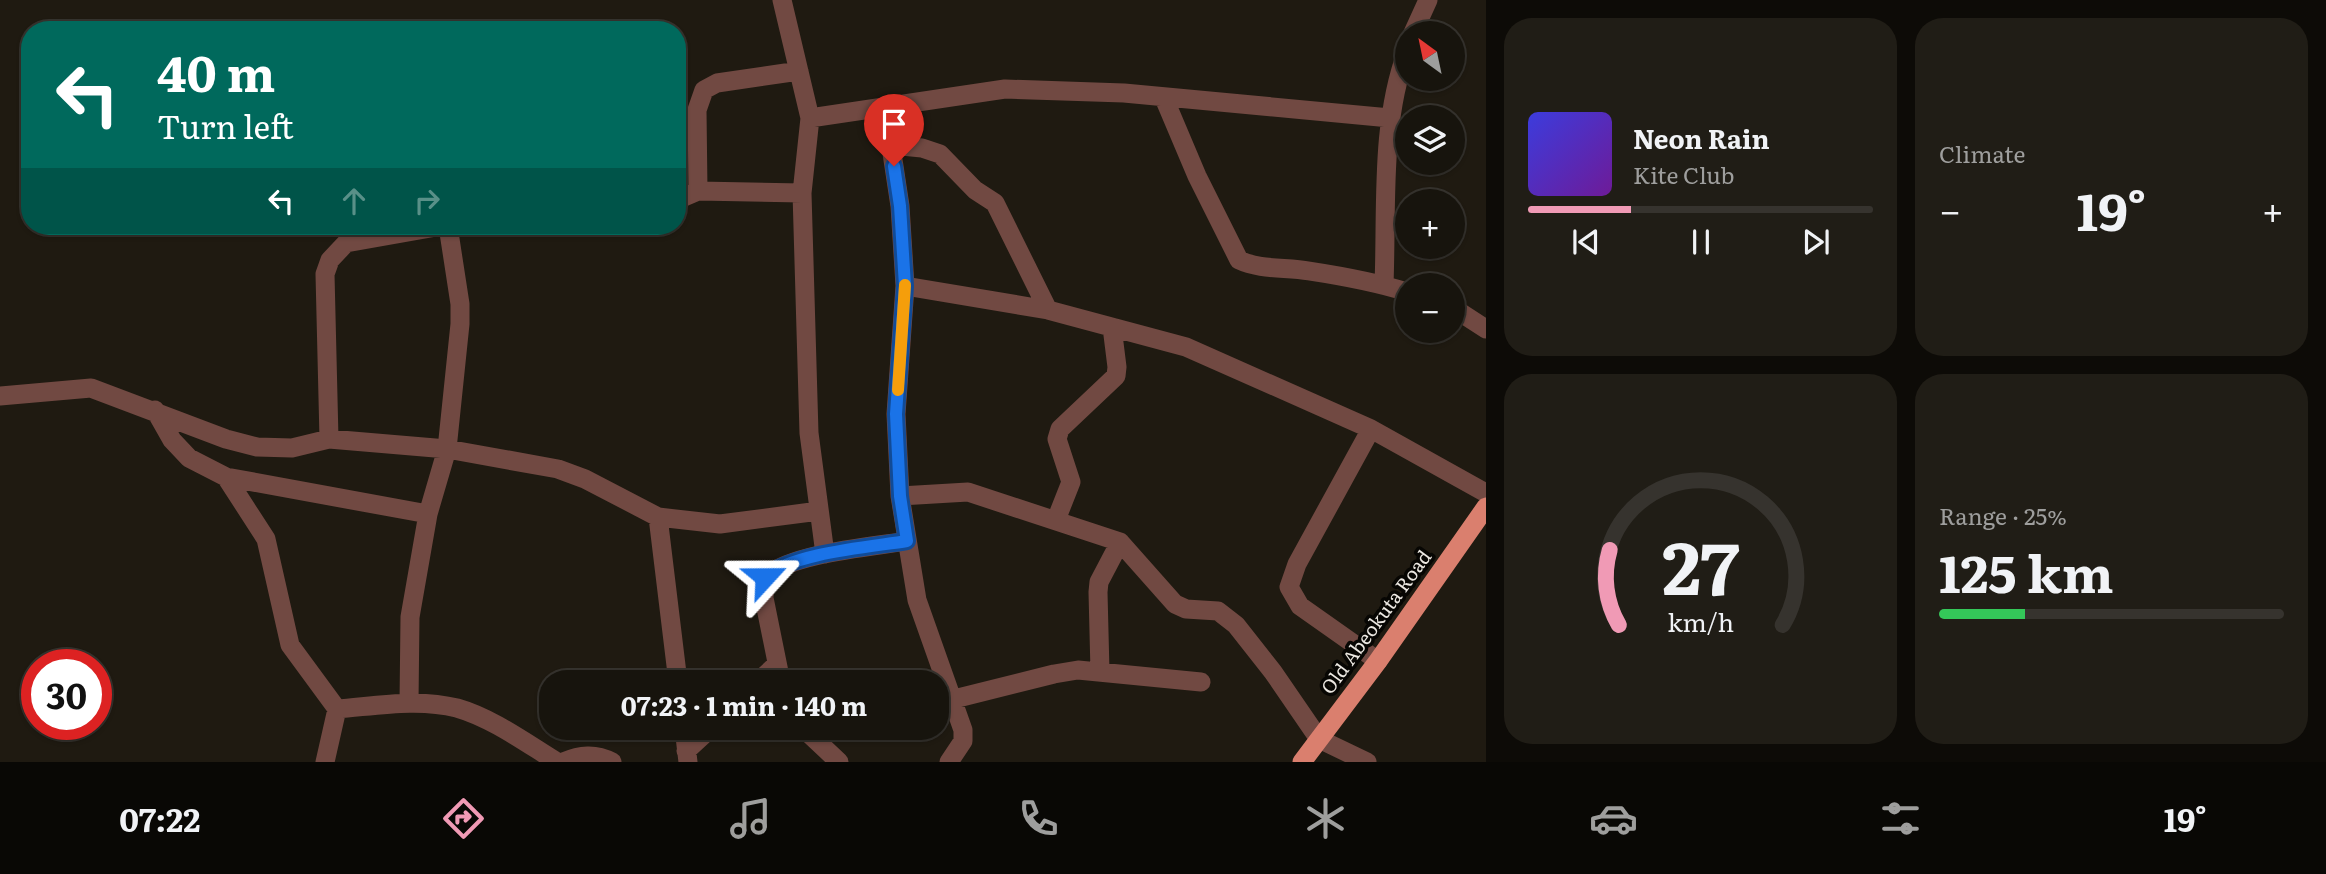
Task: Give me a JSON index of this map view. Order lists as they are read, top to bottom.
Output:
{
  "streets": {
    "highway": ["Old Abeokuta Road"]
  },
  "north": "top left",
  "page": {
    "tile": [
      "Climate",
      ["Range · 25%", "125 km"]
    ],
    "map_buttons": ["+", "−"],
    "turn": ["40 m", "Turn left"],
    "song": ["Neon Rain", "Kite Club"],
    "heat": ["−", "19°", "+"],
    "limit": "30",
    "trip": "07:23 · 1 min · 140 m",
    "tabs": ["07:22", "19°"],
    "gauge": ["27", "km/h"]
  }
}
